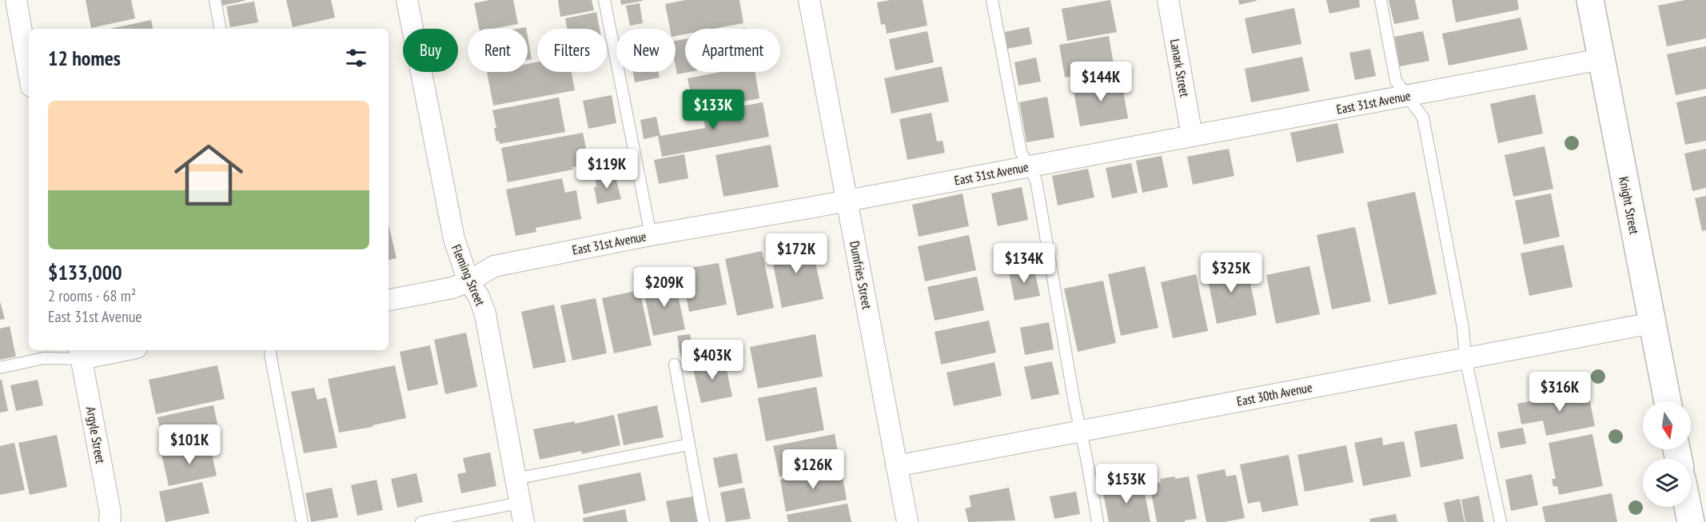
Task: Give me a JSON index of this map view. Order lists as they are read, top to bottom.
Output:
{
  "streets": {
    "main road": ["Knight Street"],
    "street": [
      "Lanark Street",
      "East 31st Avenue",
      "Fleming Street",
      "Dumfries Street",
      "East 30th Avenue",
      "Argyle Street"
    ]
  },
  "crossings": [
    ["Lanark Street", "East 31st Avenue"],
    ["East 31st Avenue", "Knight Street"],
    ["East 31st Avenue", "Fleming Street"],
    ["East 31st Avenue", "Dumfries Street"],
    ["Knight Street", "East 30th Avenue"],
    ["Dumfries Street", "East 30th Avenue"]
  ],
  "north": "bottom",
  "page": {
    "chip": [
      "Buy",
      "Rent",
      "Filters",
      "New",
      "Apartment"
    ],
    "heading": "12 homes",
    "price": [
      "$144K",
      "$133K",
      "$119K",
      "$172K",
      "$134K",
      "$325K",
      "$209K",
      "$403K",
      "$316K",
      "$101K",
      "$126K",
      "$153K"
    ],
    "list": [
      {
        "name": "$133,000",
        "note": "2 rooms · 68 m² · East 31st Avenue"
      }
    ]
  }
}
